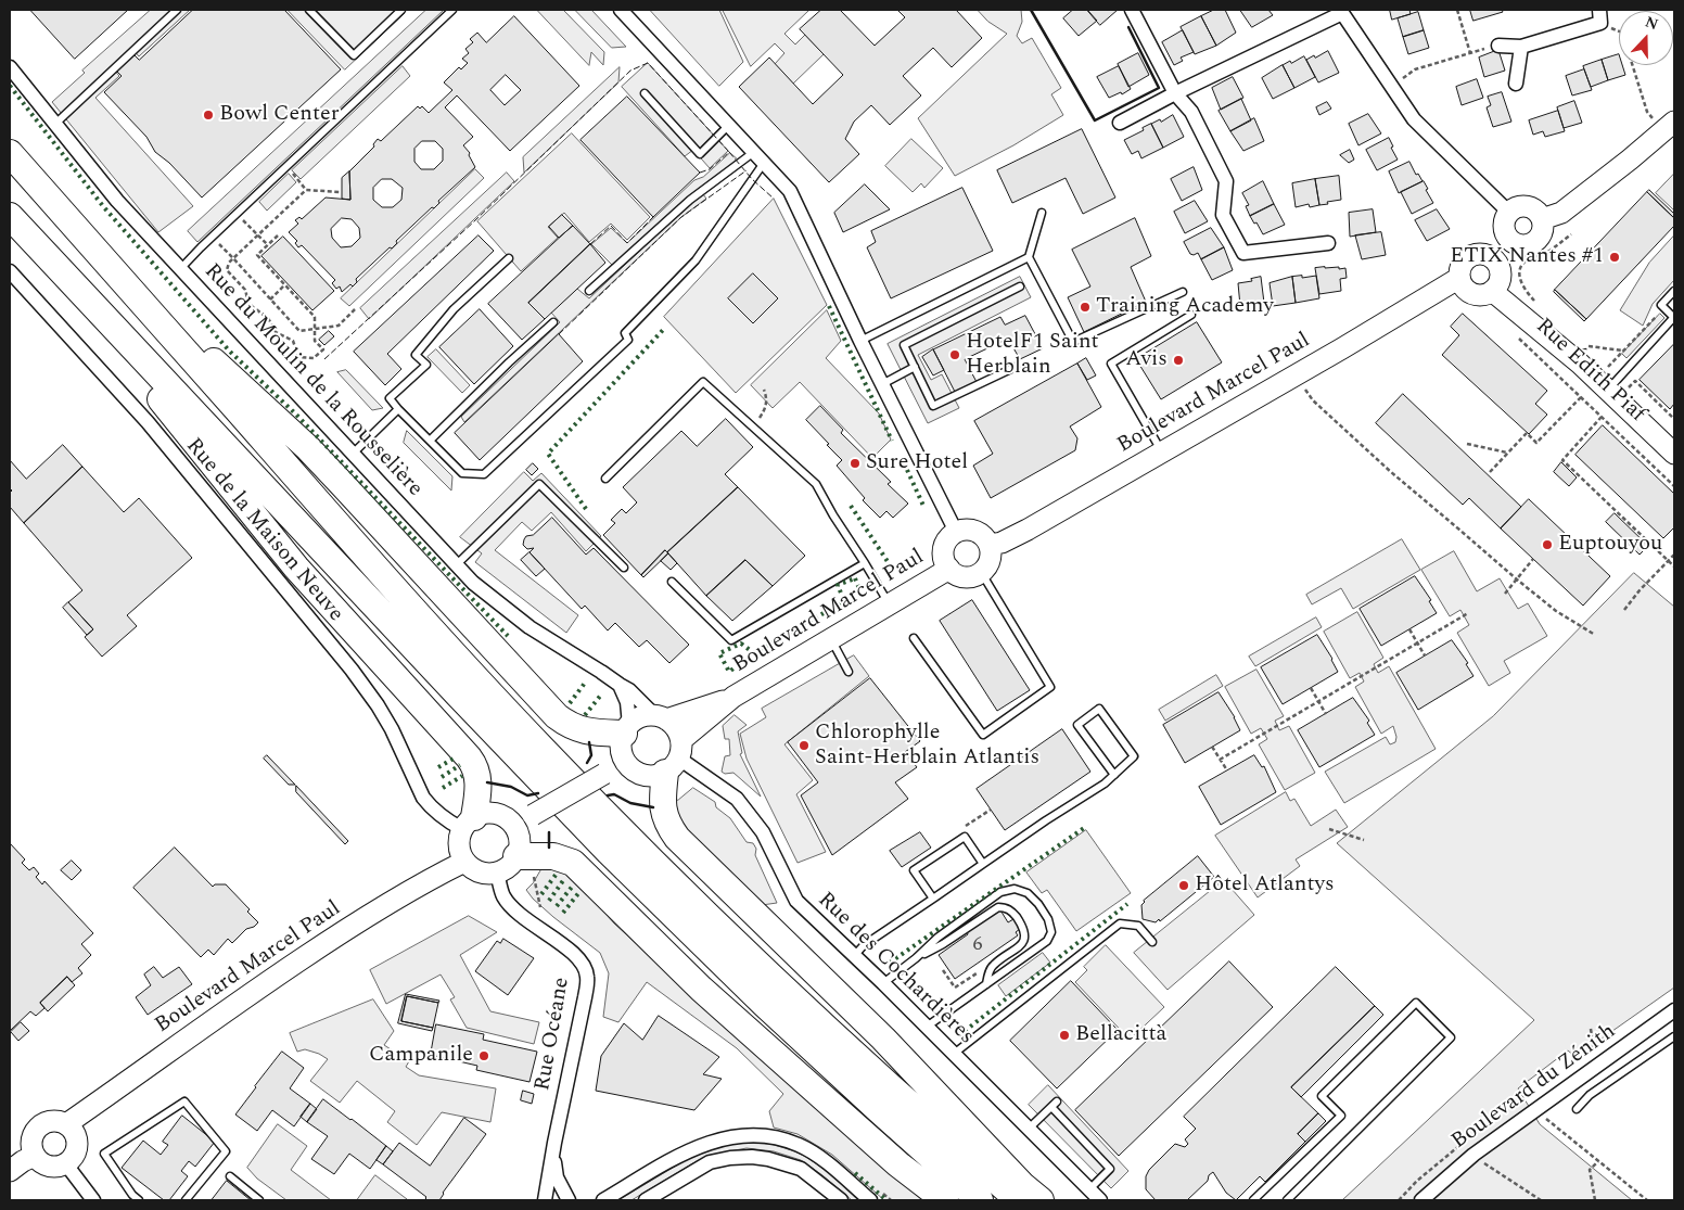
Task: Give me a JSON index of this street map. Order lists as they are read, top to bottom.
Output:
{
  "streets": {
    "street": [
      "Rue Édith Piaf",
      "Rue du Moulin de la Rousselière",
      "Boulevard Marcel Paul",
      "Rue de la Maison Neuve",
      "Rue des Cochardières",
      "Rue Océane",
      "Boulevard du Zénith"
    ]
  },
  "crossings": [
    ["Rue Édith Piaf", "Boulevard Marcel Paul"],
    ["Rue du Moulin de la Rousselière", "Boulevard Marcel Paul"],
    ["Rue du Moulin de la Rousselière", "Rue des Cochardières"],
    ["Boulevard Marcel Paul", "Rue de la Maison Neuve"],
    ["Boulevard Marcel Paul", "Rue des Cochardières"],
    ["Boulevard Marcel Paul", "Rue Océane"],
    ["Rue de la Maison Neuve", "Rue Océane"]
  ],
  "places": [
    "Bowl Center",
    "ETIX Nantes #1",
    "Training Academy",
    "HotelF1 Saint Herblain",
    "Avis",
    "Sure Hotel",
    "Euptouyou",
    "Chlorophylle Saint-Herblain Atlantis",
    "Hôtel Atlantys",
    "Bellacittà",
    "Campanile"
  ],
  "house_numbers": ["6"],
  "north": "top"
}
